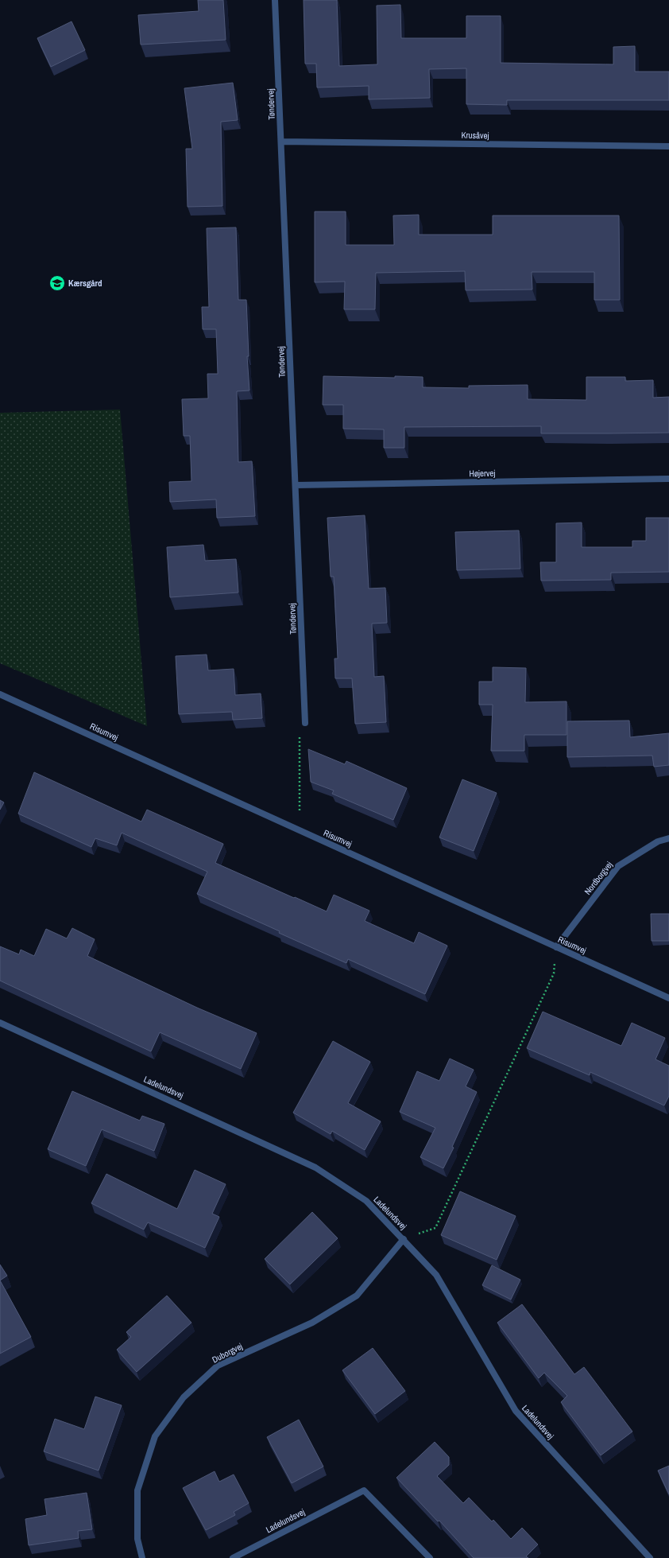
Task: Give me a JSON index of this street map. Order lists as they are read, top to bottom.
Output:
{
  "streets": {
    "street": [
      "Tøndervej",
      "Krusåvej",
      "Højervej",
      "Risumvej",
      "Nordborgvej",
      "Ladelundsvej",
      "Duborgvej"
    ]
  },
  "crossings": [
    ["Tøndervej", "Krusåvej"],
    ["Tøndervej", "Højervej"],
    ["Risumvej", "Nordborgvej"],
    ["Ladelundsvej", "Duborgvej"]
  ],
  "places": {
    "school or university": ["Kærsgård"]
  }
}
